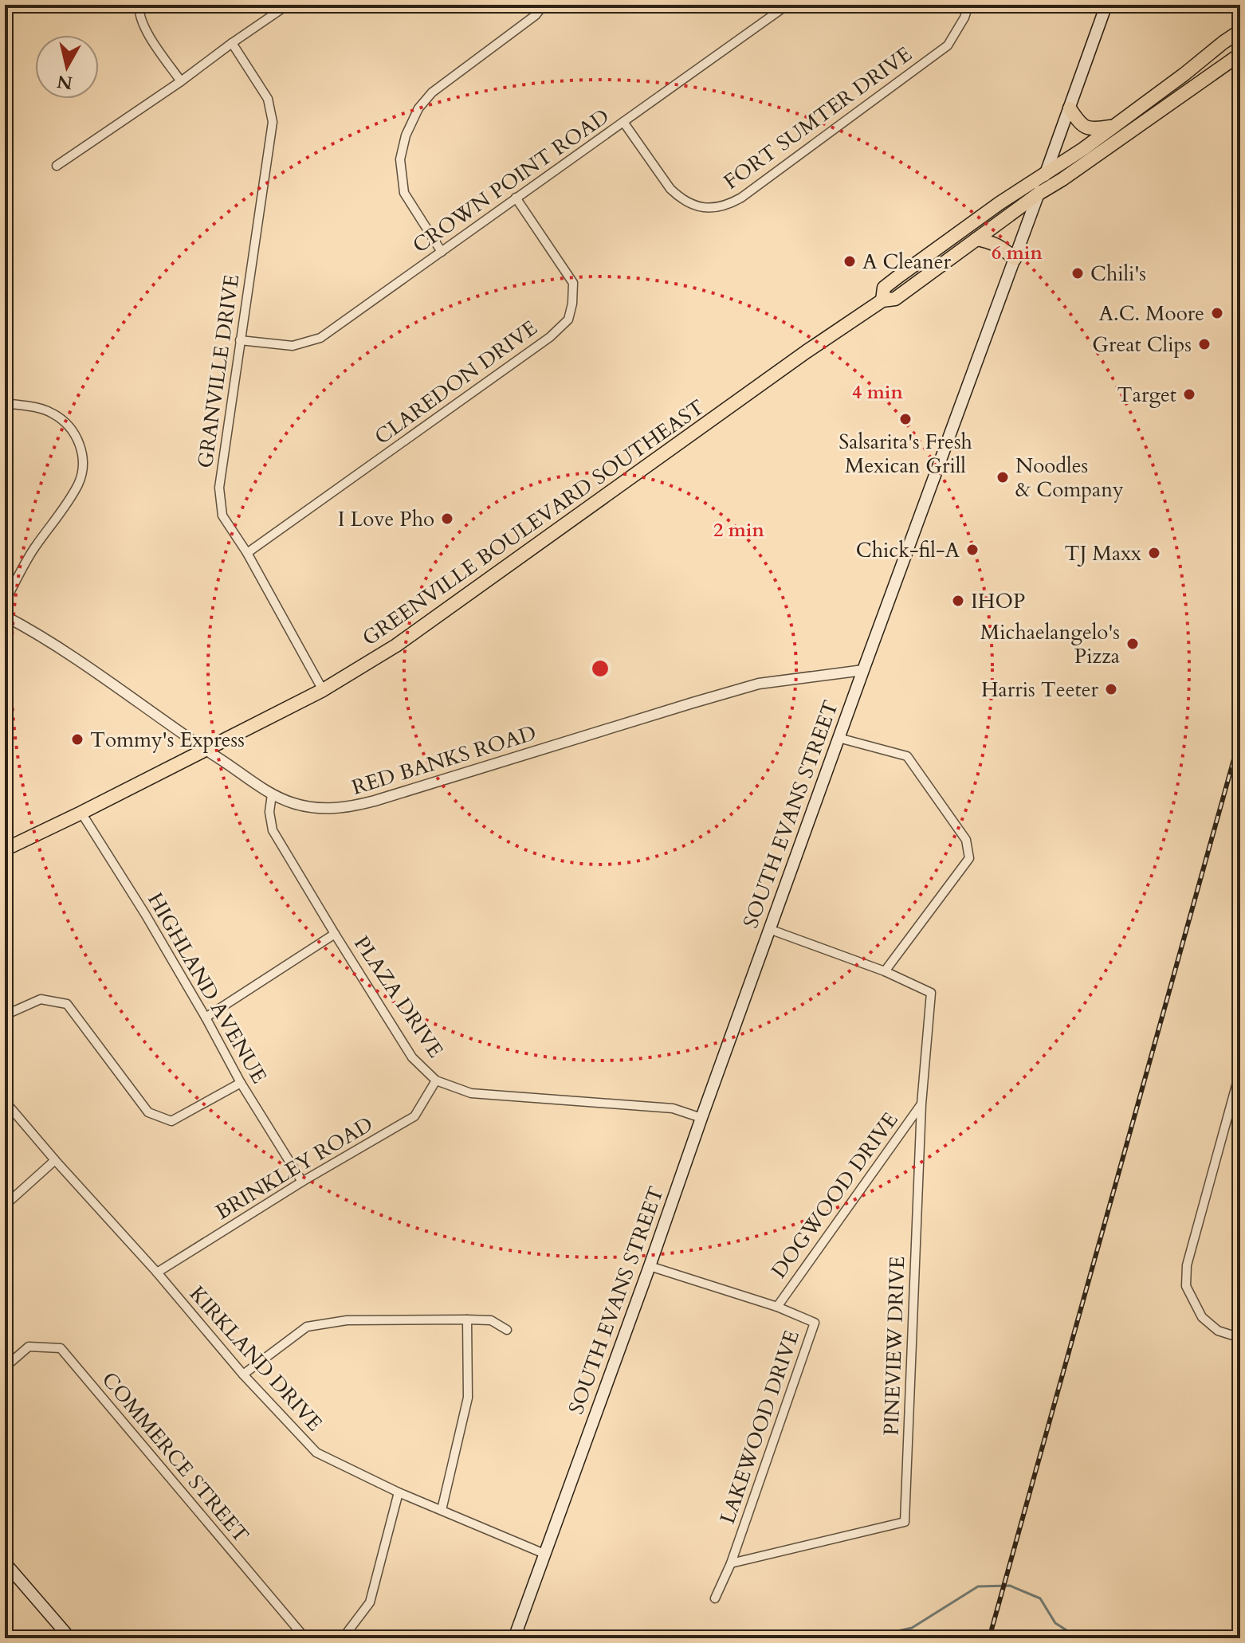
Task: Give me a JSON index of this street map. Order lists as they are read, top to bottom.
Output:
{
  "streets": {
    "highway": ["GREENVILLE BOULEVARD SOUTHEAST"],
    "main road": ["SOUTH EVANS STREET"],
    "street": [
      "FORT SUMTER DRIVE",
      "CROWN POINT ROAD",
      "GRANVILLE DRIVE",
      "CLAREDON DRIVE",
      "RED BANKS ROAD",
      "HIGHLAND AVENUE",
      "PLAZA DRIVE",
      "BRINKLEY ROAD",
      "DOGWOOD DRIVE",
      "PINEVIEW DRIVE",
      "KIRKLAND DRIVE",
      "LAKEWOOD DRIVE",
      "COMMERCE STREET"
    ]
  },
  "crossings": [
    ["FORT SUMTER DRIVE", "CROWN POINT ROAD"],
    ["CROWN POINT ROAD", "GRANVILLE DRIVE"],
    ["CROWN POINT ROAD", "CLAREDON DRIVE"],
    ["GRANVILLE DRIVE", "CLAREDON DRIVE"],
    ["GRANVILLE DRIVE", "GREENVILLE BOULEVARD SOUTHEAST"],
    ["GREENVILLE BOULEVARD SOUTHEAST", "RED BANKS ROAD"],
    ["GREENVILLE BOULEVARD SOUTHEAST", "SOUTH EVANS STREET"],
    ["GREENVILLE BOULEVARD SOUTHEAST", "HIGHLAND AVENUE"],
    ["RED BANKS ROAD", "SOUTH EVANS STREET"],
    ["RED BANKS ROAD", "PLAZA DRIVE"],
    ["SOUTH EVANS STREET", "PLAZA DRIVE"],
    ["SOUTH EVANS STREET", "KIRKLAND DRIVE"],
    ["SOUTH EVANS STREET", "LAKEWOOD DRIVE"],
    ["HIGHLAND AVENUE", "BRINKLEY ROAD"],
    ["PLAZA DRIVE", "BRINKLEY ROAD"],
    ["BRINKLEY ROAD", "KIRKLAND DRIVE"],
    ["DOGWOOD DRIVE", "PINEVIEW DRIVE"],
    ["DOGWOOD DRIVE", "LAKEWOOD DRIVE"],
    ["PINEVIEW DRIVE", "LAKEWOOD DRIVE"]
  ],
  "places": [
    "A Cleaner",
    "Chili's",
    "A.C. Moore",
    "Great Clips",
    "Target",
    "Salsarita's Fresh Mexican Grill",
    "Noodles & Company",
    "I Love Pho",
    "Chick-fil-A",
    "TJ Maxx",
    "IHOP",
    "Michaelangelo's Pizza",
    "Harris Teeter",
    "Tommy's Express"
  ],
  "north": "bottom",
  "rings": ["6 min", "4 min", "2 min"]
}
